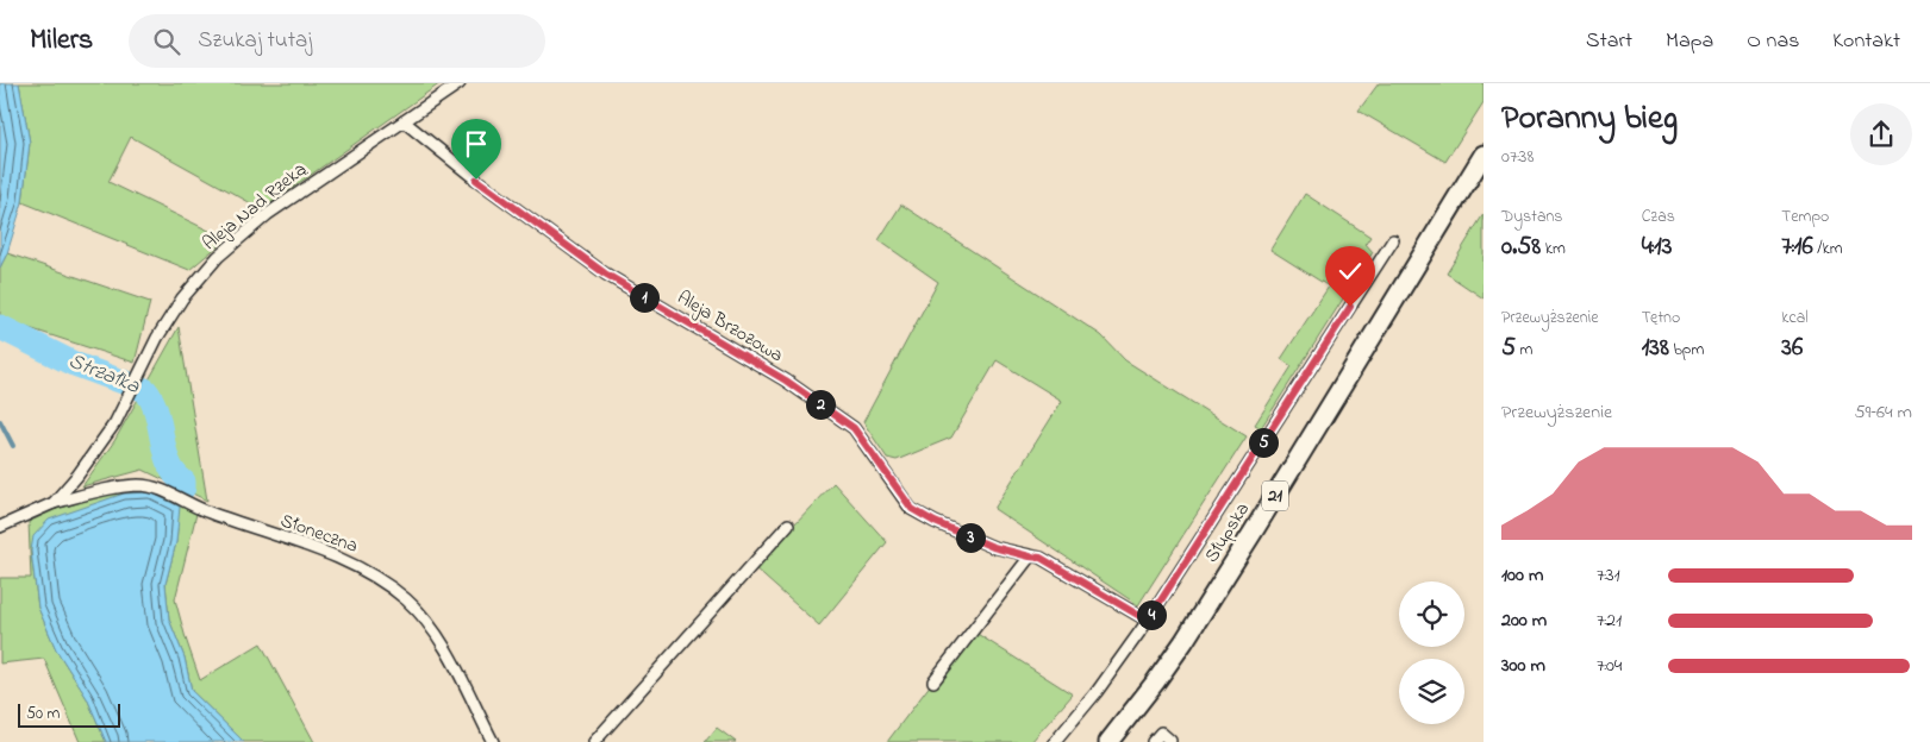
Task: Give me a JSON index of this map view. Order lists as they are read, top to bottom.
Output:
{
  "streets": {
    "main road": ["21", "Słupska"],
    "street": ["Aleja Nad Rzeką", "Aleja Brzozowa", "Słoneczna"]
  },
  "crossings": [
    ["Aleja Nad Rzeką", "Aleja Brzozowa"],
    ["Aleja Nad Rzeką", "Słoneczna"]
  ],
  "water": ["Strzałka"],
  "scale_bar": "50 m",
  "page": {
    "header": "Milers",
    "search": "Szukaj tutaj",
    "nav": [
      "Start",
      "Mapa",
      "O nas",
      "Kontakt"
    ],
    "heading": ["Poranny bieg", "07:38"],
    "stats": [
      ["Dystans", "0.58 km"],
      ["Czas", "4:13"],
      ["Tempo", "7:16 /km"],
      ["Przewyższenie", "5 m"],
      ["Tętno", "138 bpm"],
      ["kcal", "36"]
    ],
    "pins": [
      "1",
      "2",
      "5",
      "3",
      "4"
    ],
    "chart": ["Przewyższenie", "59–64 m"],
    "list": [
      {
        "name": "100 m",
        "note": "7:31"
      },
      {
        "name": "200 m",
        "note": "7:21"
      },
      {
        "name": "300 m",
        "note": "7:04"
      }
    ],
    "scale": "50 m"
  }
}
